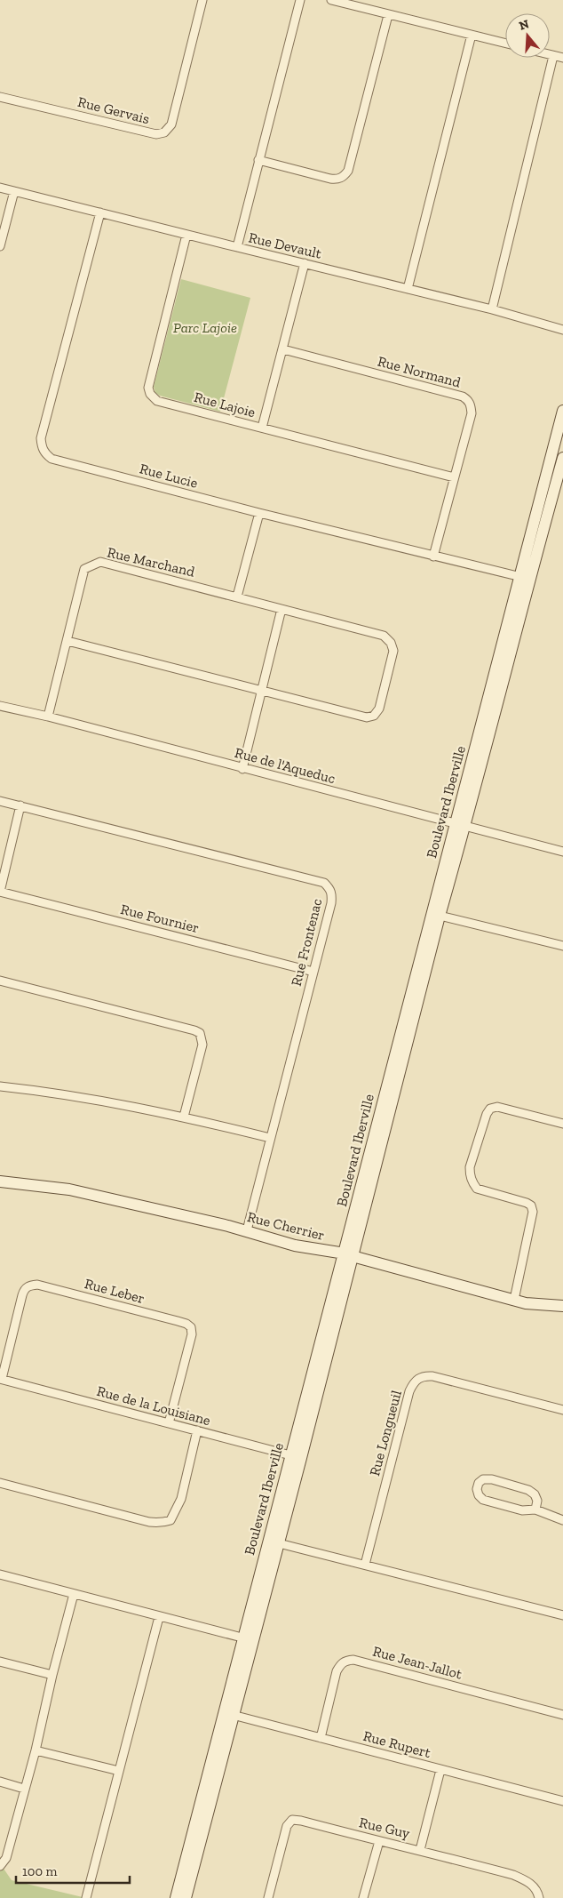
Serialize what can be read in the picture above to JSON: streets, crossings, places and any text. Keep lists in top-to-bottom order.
{
  "streets": {
    "street": [
      "Rue Gervais",
      "Rue Devault",
      "Rue Normand",
      "Rue Lajoie",
      "Rue Lucie",
      "Rue Marchand",
      "Rue de l'Aqueduc",
      "Boulevard Iberville",
      "Rue Fournier",
      "Rue Frontenac",
      "Rue Cherrier",
      "Rue Leber",
      "Rue de la Louisiane",
      "Rue Longueuil",
      "Rue Jean-Jallot",
      "Rue Rupert",
      "Rue Guy"
    ]
  },
  "crossings": [
    ["Rue Devault", "Rue Lajoie"],
    ["Rue Devault", "Rue Lucie"],
    ["Rue Normand", "Rue Lajoie"],
    ["Rue Normand", "Rue Lucie"],
    ["Rue Lucie", "Boulevard Iberville"],
    ["Rue Marchand", "Rue de l'Aqueduc"],
    ["Rue de l'Aqueduc", "Boulevard Iberville"],
    ["Boulevard Iberville", "Rue Cherrier"],
    ["Boulevard Iberville", "Rue de la Louisiane"],
    ["Boulevard Iberville", "Rue Rupert"],
    ["Rue Fournier", "Rue Frontenac"],
    ["Rue Frontenac", "Rue Cherrier"],
    ["Rue Leber", "Rue de la Louisiane"],
    ["Rue Jean-Jallot", "Rue Rupert"]
  ],
  "parks": ["Parc Lajoie"],
  "scale_bar": "100 m",
  "north": "top"
}
